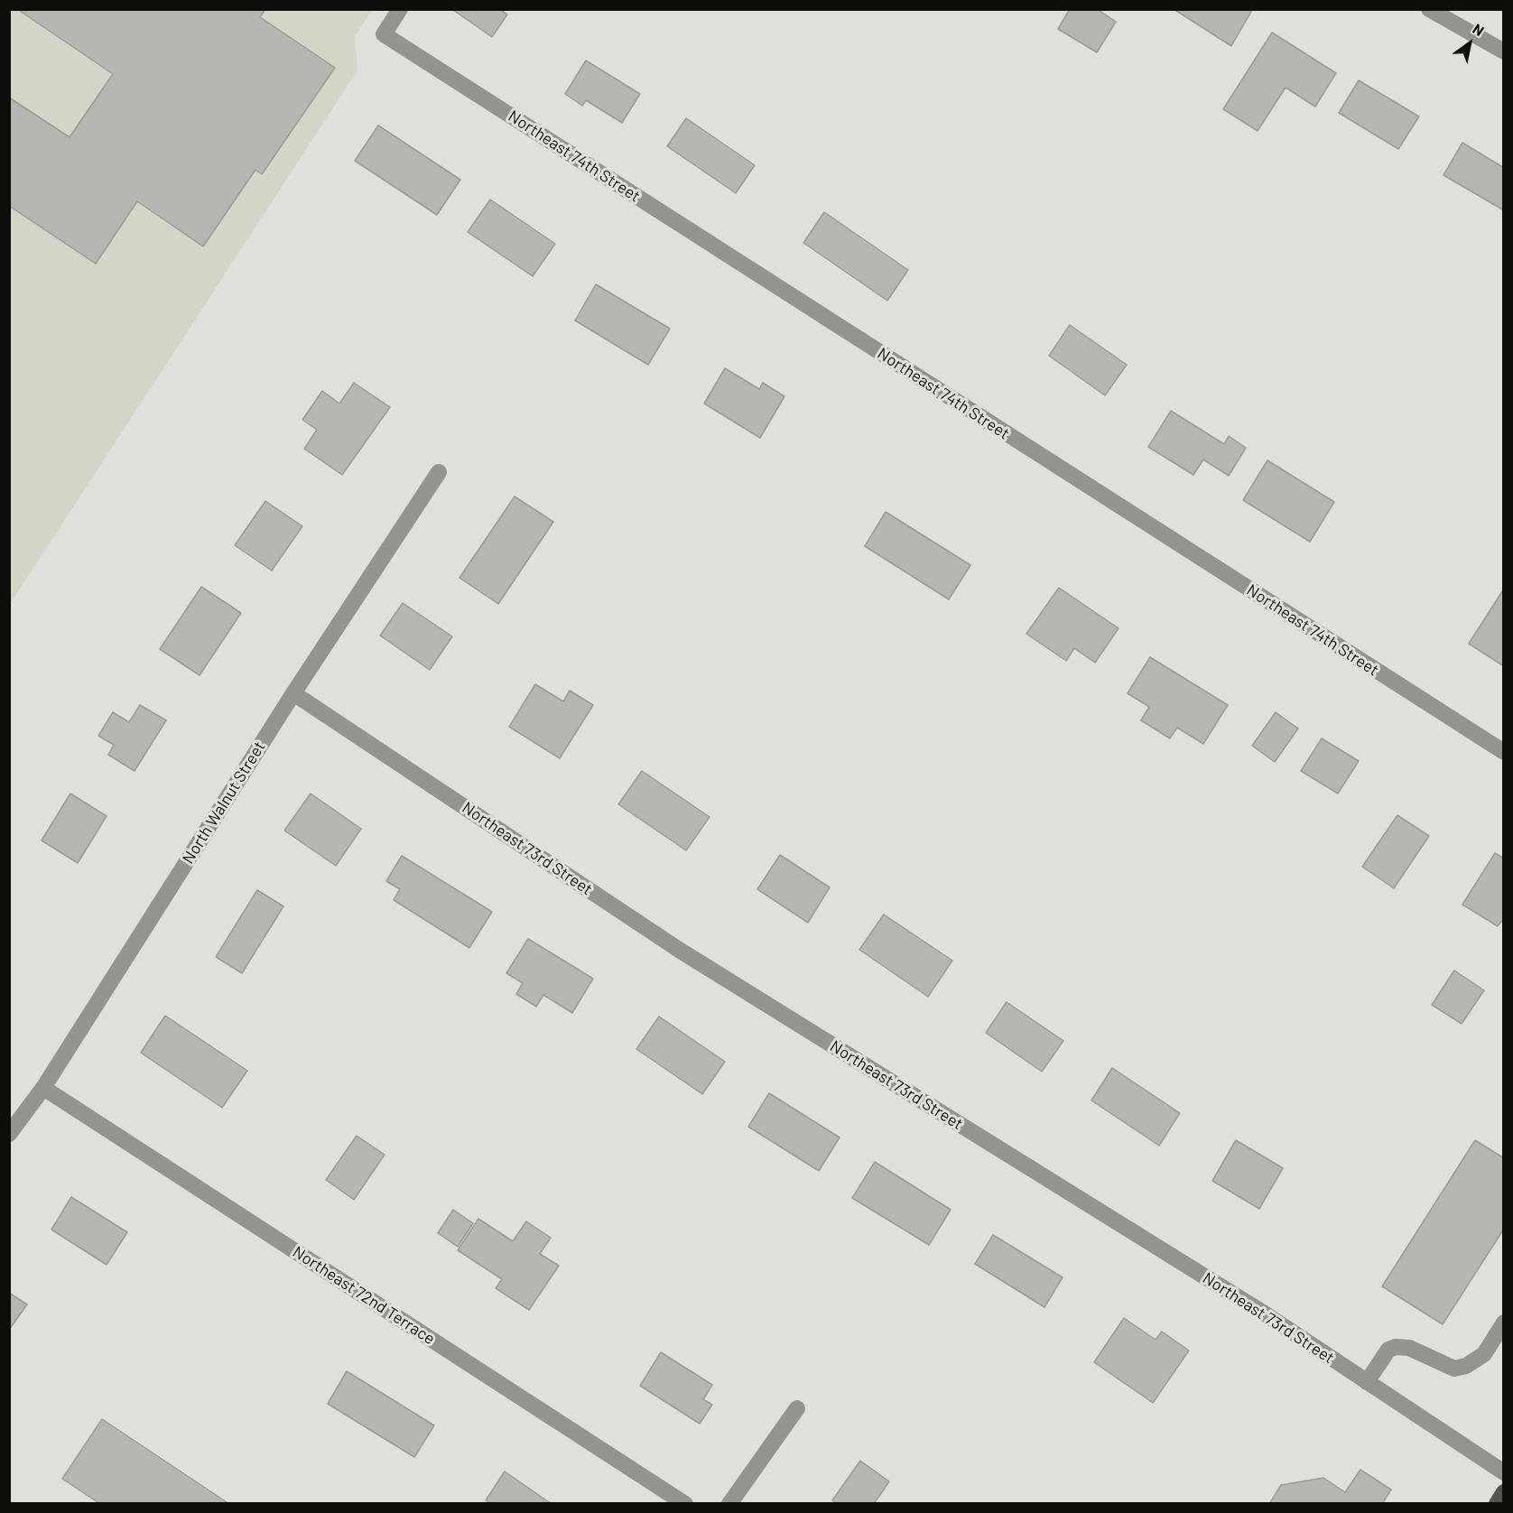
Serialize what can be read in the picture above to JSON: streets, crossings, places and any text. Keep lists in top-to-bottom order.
{
  "streets": {
    "street": [
      "Northeast 74th Street",
      "North Walnut Street",
      "Northeast 73rd Street",
      "Northeast 72nd Terrace"
    ]
  },
  "crossings": [
    ["North Walnut Street", "Northeast 73rd Street"],
    ["North Walnut Street", "Northeast 72nd Terrace"]
  ],
  "north": "top right"
}
